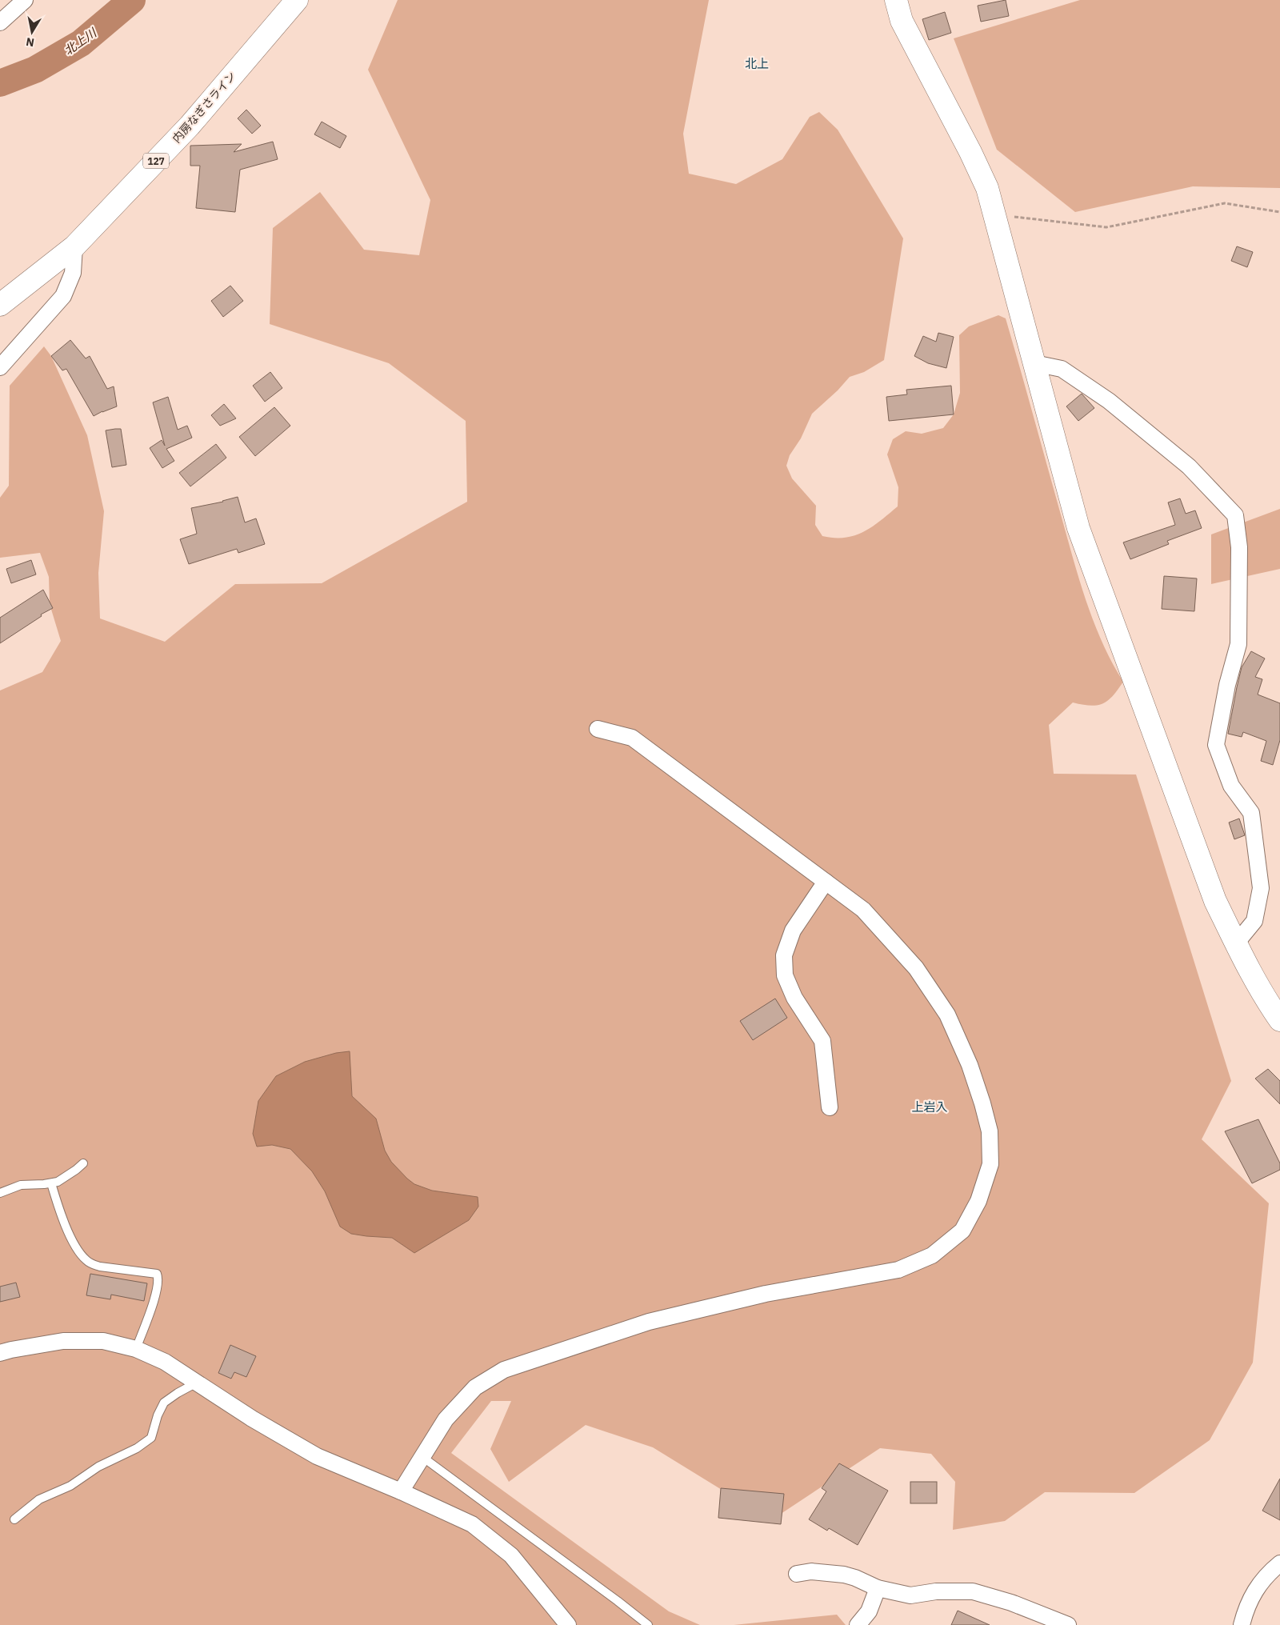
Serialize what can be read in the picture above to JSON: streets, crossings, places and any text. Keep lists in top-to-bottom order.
{
  "streets": {
    "main road": ["内房なぎさライン", "127"]
  },
  "districts": ["北上", "上岩入"],
  "water": ["北上川"],
  "north": "bottom"
}
